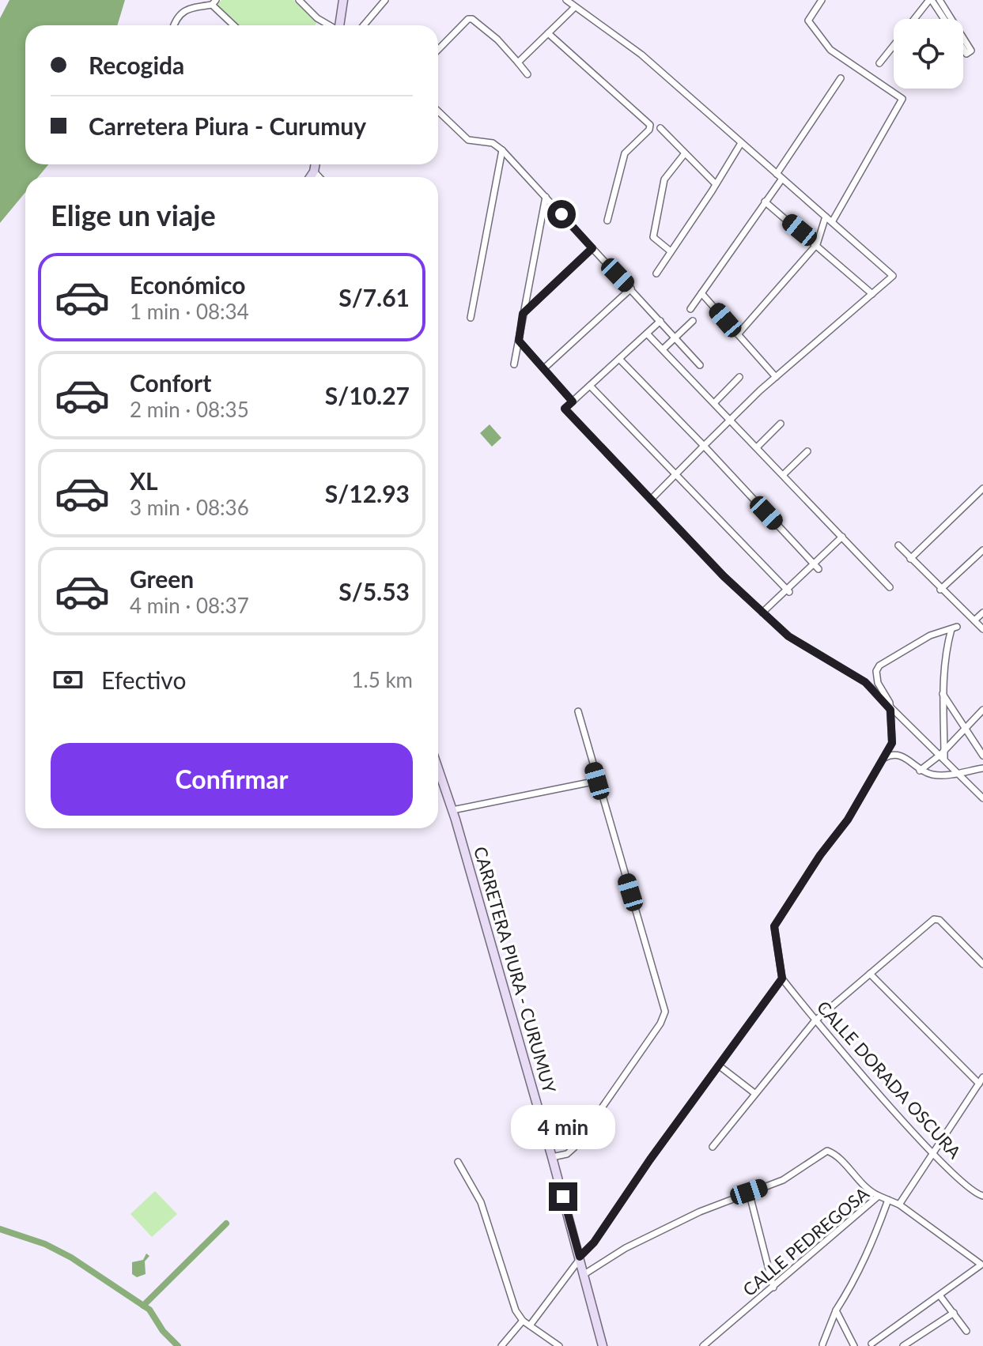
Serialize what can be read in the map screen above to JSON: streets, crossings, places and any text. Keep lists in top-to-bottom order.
{
  "streets": {
    "main road": ["CARRETERA PIURA - CURUMUY"],
    "street": ["CALLE DORADA OSCURA", "CALLE PEDREGOSA"]
  },
  "page": {
    "banner": ["Recogida", "Carretera Piura - Curumuy"],
    "heading": "Elige un viaje",
    "list": [
      {
        "name": "Económico",
        "note": "1 min · 08:34",
        "value": "S/7.61"
      },
      {
        "name": "Confort",
        "note": "2 min · 08:35",
        "value": "S/10.27"
      },
      {
        "name": "XL",
        "note": "3 min · 08:36",
        "value": "S/12.93"
      },
      {
        "name": "Green",
        "note": "4 min · 08:37",
        "value": "S/5.53"
      }
    ],
    "pay": ["Efectivo", "1.5 km"],
    "buttons": "Confirmar",
    "bubble": "4 min"
  }
}
